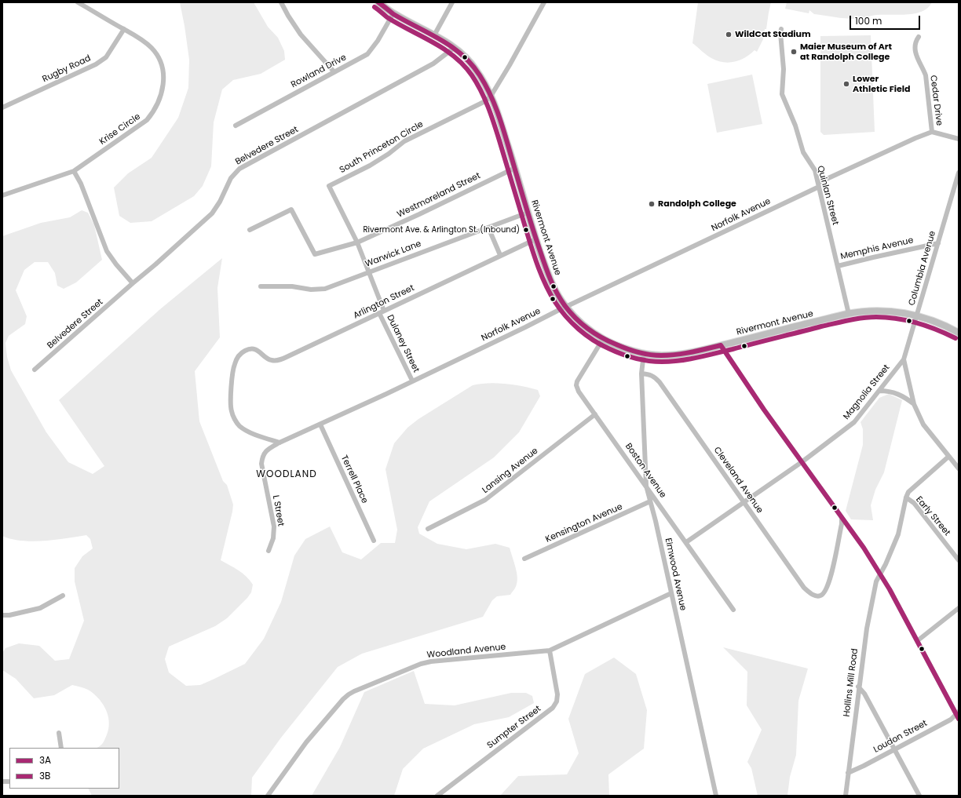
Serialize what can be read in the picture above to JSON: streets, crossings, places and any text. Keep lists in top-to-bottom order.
{
  "streets": {
    "main road": ["Rivermont Avenue"],
    "street": [
      "Rugby Road",
      "Rowland Drive",
      "Cedar Drive",
      "Krise Circle",
      "Belvedere Street",
      "South Princeton Circle",
      "Westmoreland Street",
      "Quinlan Street",
      "Norfolk Avenue",
      "Memphis Avenue",
      "Warwick Lane",
      "Columbia Avenue",
      "Arlington Street",
      "Dulaney Street",
      "Magnolia Street",
      "Lansing Avenue",
      "Boston Avenue",
      "Terrell Place",
      "Cleveland Avenue",
      "L Street",
      "Early Street",
      "Kensington Avenue",
      "Elmwood Avenue",
      "Woodland Avenue",
      "Hollins Mill Road",
      "Sumpter Street",
      "Loudon Street"
    ]
  },
  "crossings": [
    ["Rugby Road", "Krise Circle"],
    ["Rowland Drive", "Rivermont Avenue"],
    ["Cedar Drive", "Norfolk Avenue"],
    ["Belvedere Street", "Rivermont Avenue"],
    ["South Princeton Circle", "Rivermont Avenue"],
    ["South Princeton Circle", "Dulaney Street"],
    ["Westmoreland Street", "Rivermont Avenue"],
    ["Westmoreland Street", "Dulaney Street"],
    ["Quinlan Street", "Norfolk Avenue"],
    ["Quinlan Street", "Rivermont Avenue"],
    ["Quinlan Street", "Memphis Avenue"],
    ["Norfolk Avenue", "Rivermont Avenue"],
    ["Norfolk Avenue", "Arlington Street"],
    ["Norfolk Avenue", "Dulaney Street"],
    ["Norfolk Avenue", "Terrell Place"],
    ["Norfolk Avenue", "L Street"],
    ["Rivermont Avenue", "Warwick Lane"],
    ["Rivermont Avenue", "Columbia Avenue"],
    ["Rivermont Avenue", "Arlington Street"],
    ["Rivermont Avenue", "Boston Avenue"],
    ["Rivermont Avenue", "Elmwood Avenue"],
    ["Memphis Avenue", "Columbia Avenue"],
    ["Warwick Lane", "Dulaney Street"],
    ["Columbia Avenue", "Magnolia Street"],
    ["Arlington Street", "Dulaney Street"],
    ["Magnolia Street", "Boston Avenue"],
    ["Magnolia Street", "Cleveland Avenue"],
    ["Lansing Avenue", "Boston Avenue"],
    ["Boston Avenue", "Elmwood Avenue"],
    ["Cleveland Avenue", "Elmwood Avenue"],
    ["Early Street", "Hollins Mill Road"],
    ["Kensington Avenue", "Elmwood Avenue"],
    ["Elmwood Avenue", "Woodland Avenue"],
    ["Woodland Avenue", "Sumpter Street"],
    ["Hollins Mill Road", "Loudon Street"]
  ],
  "districts": ["WOODLAND"],
  "places": [
    "WildCat Stadium",
    "Maier Museum of Art at Randolph College",
    "Lower Athletic Field",
    "Randolph College",
    "Rivermont Ave. & Arlington St. (Inbound)"
  ],
  "lines": ["transit line 3A", "transit line 3B"],
  "legend": ["3A", "3B"],
  "scale_bar": "100 m"
}
